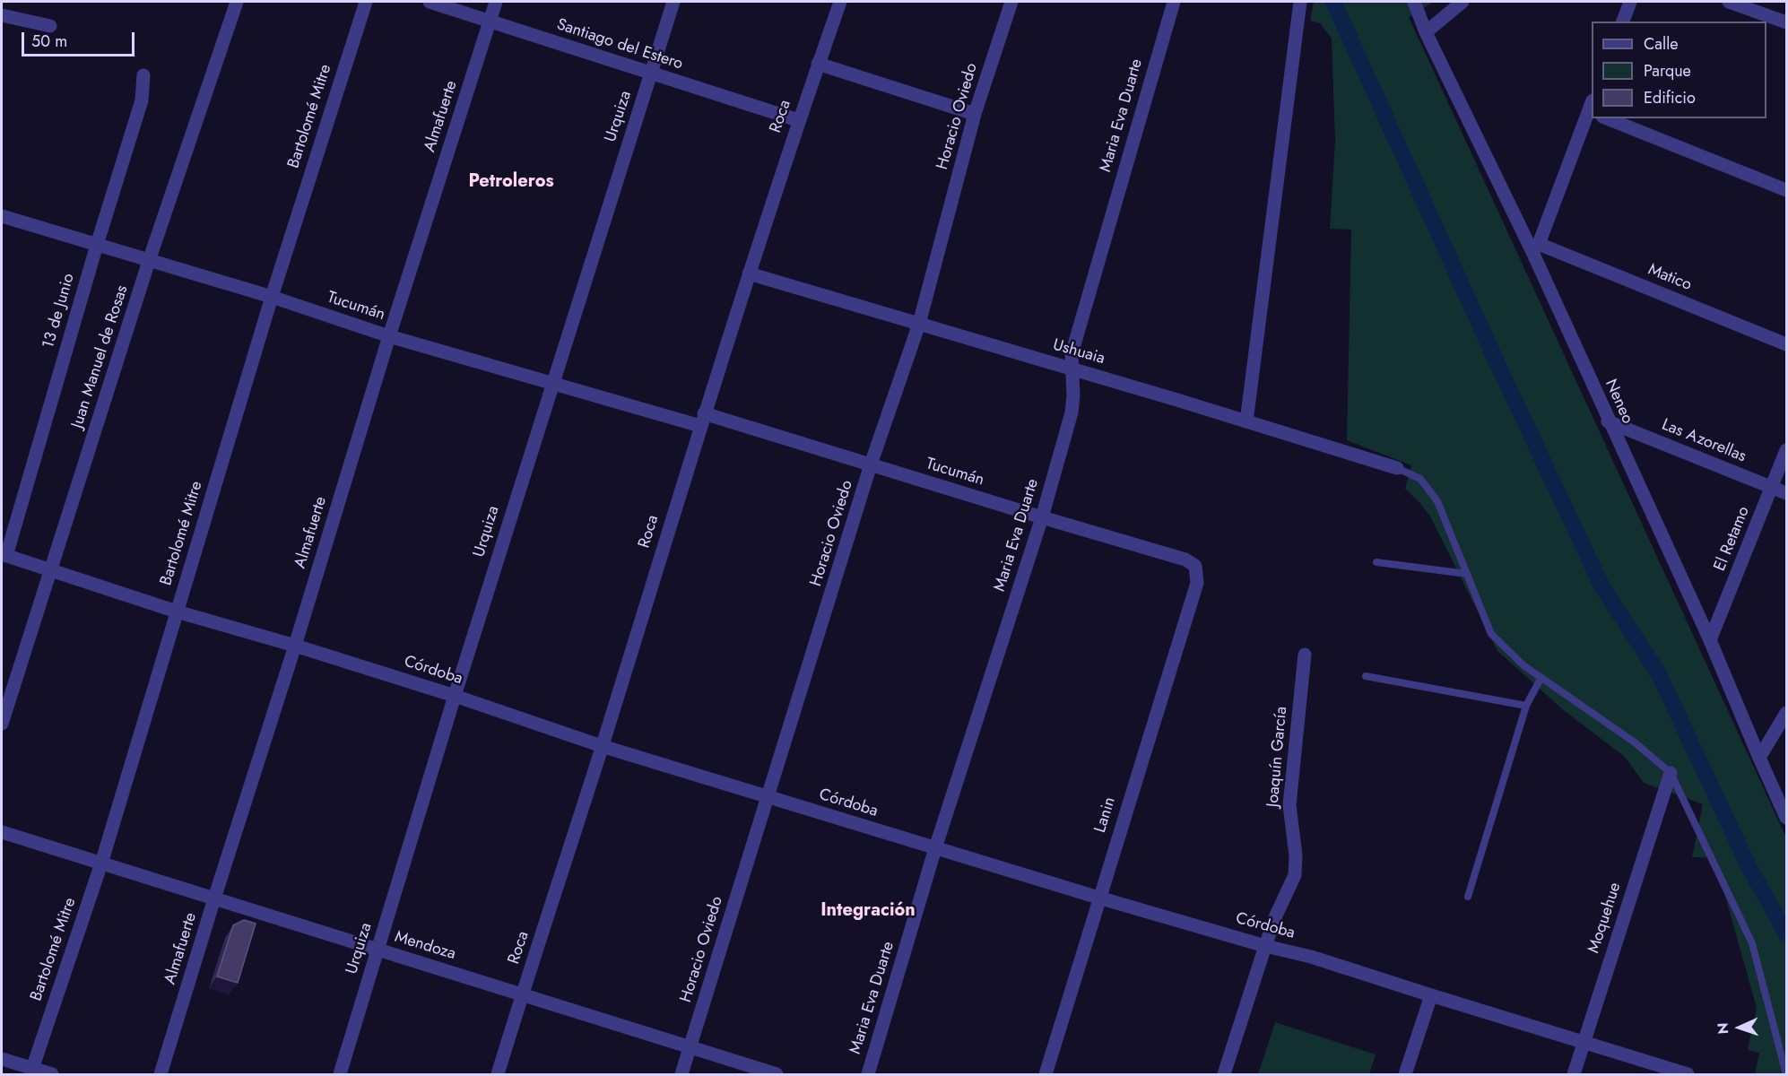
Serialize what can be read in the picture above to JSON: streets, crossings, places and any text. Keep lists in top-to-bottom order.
{
  "streets": {
    "street": [
      "Santiago del Estero",
      "Maria Eva Duarte",
      "Bartolomé Mitre",
      "Almafuerte",
      "Urquiza",
      "Roca",
      "Horacio Oviedo",
      "Matico",
      "Tucumán",
      "13 de Junio",
      "Ushuaia",
      "Juan Manuel de Rosas",
      "Neneo",
      "Las Azorellas",
      "El Retamo",
      "Córdoba",
      "Joaquín García",
      "Lanin",
      "Moquehue",
      "Mendoza"
    ]
  },
  "crossings": [
    ["Santiago del Estero", "Almafuerte"],
    ["Santiago del Estero", "Urquiza"],
    ["Santiago del Estero", "Roca"],
    ["Maria Eva Duarte", "Tucumán"],
    ["Maria Eva Duarte", "Ushuaia"],
    ["Maria Eva Duarte", "Córdoba"],
    ["Bartolomé Mitre", "Tucumán"],
    ["Bartolomé Mitre", "Córdoba"],
    ["Bartolomé Mitre", "Mendoza"],
    ["Almafuerte", "Tucumán"],
    ["Almafuerte", "Córdoba"],
    ["Almafuerte", "Mendoza"],
    ["Urquiza", "Tucumán"],
    ["Urquiza", "Córdoba"],
    ["Urquiza", "Mendoza"],
    ["Roca", "Tucumán"],
    ["Roca", "Ushuaia"],
    ["Roca", "Córdoba"],
    ["Roca", "Mendoza"],
    ["Horacio Oviedo", "Tucumán"],
    ["Horacio Oviedo", "Ushuaia"],
    ["Horacio Oviedo", "Córdoba"],
    ["Horacio Oviedo", "Mendoza"],
    ["Matico", "Neneo"],
    ["Tucumán", "13 de Junio"],
    ["Tucumán", "Juan Manuel de Rosas"],
    ["Tucumán", "Lanin"],
    ["13 de Junio", "Córdoba"],
    ["Juan Manuel de Rosas", "Córdoba"],
    ["Neneo", "Las Azorellas"],
    ["Neneo", "El Retamo"],
    ["Las Azorellas", "El Retamo"],
    ["Córdoba", "Joaquín García"],
    ["Córdoba", "Lanin"],
    ["Córdoba", "Moquehue"]
  ],
  "districts": ["Petroleros", "Integración"],
  "legend": ["Calle", "Parque", "Edificio"],
  "scale_bar": "50 m",
  "north": "left"
}
